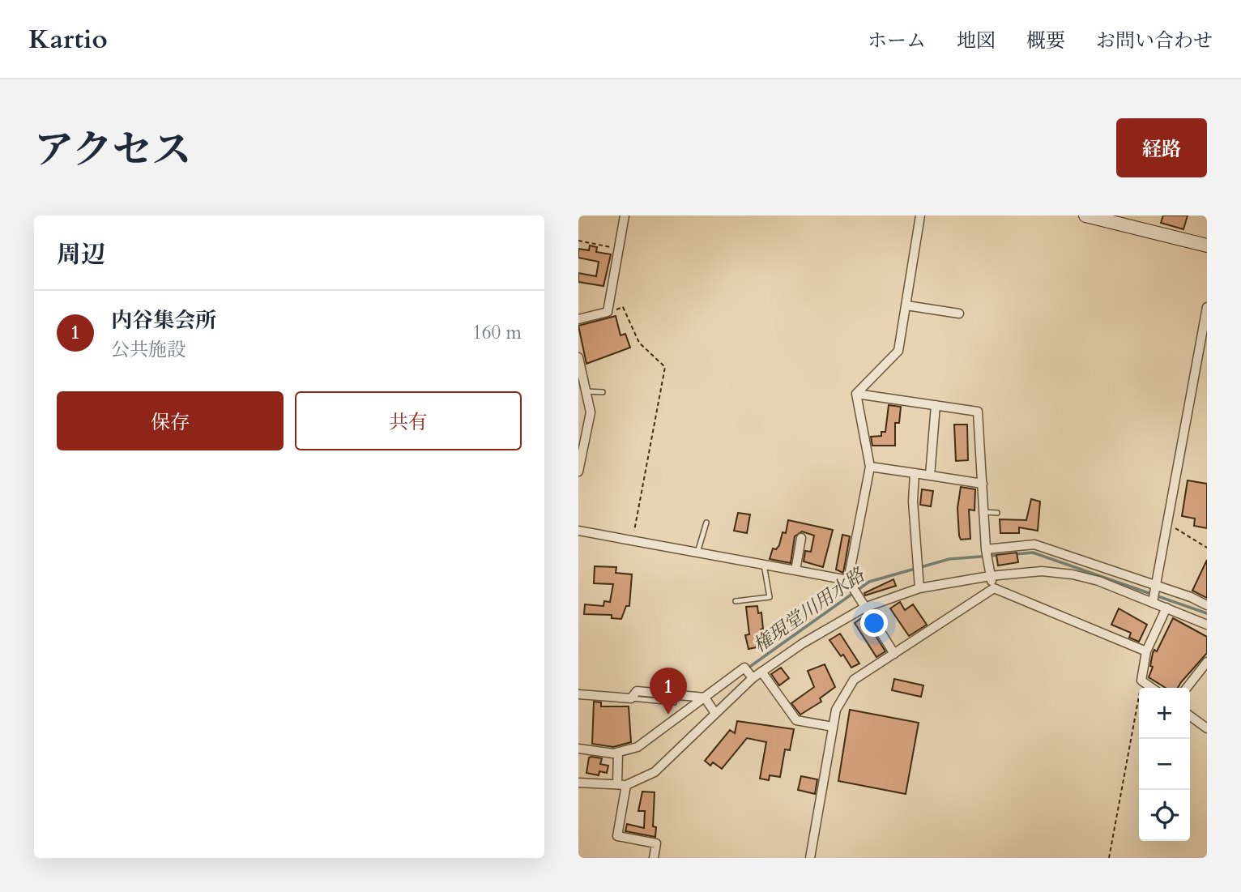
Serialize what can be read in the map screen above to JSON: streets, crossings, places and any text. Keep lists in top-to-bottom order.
{
  "water": ["権現堂川用水路"],
  "page": {
    "header": "Kartio",
    "nav": [
      "ホーム",
      "地図",
      "概要",
      "お問い合わせ"
    ],
    "title": "アクセス",
    "buttons": [
      "経路",
      ["保存", "共有"]
    ],
    "heading": "周辺",
    "list": [
      {
        "mark": "1",
        "name": "内谷集会所",
        "note": "公共施設",
        "value": "160 m"
      }
    ],
    "pins": "1",
    "map_buttons": ["+", "−"]
  }
}
